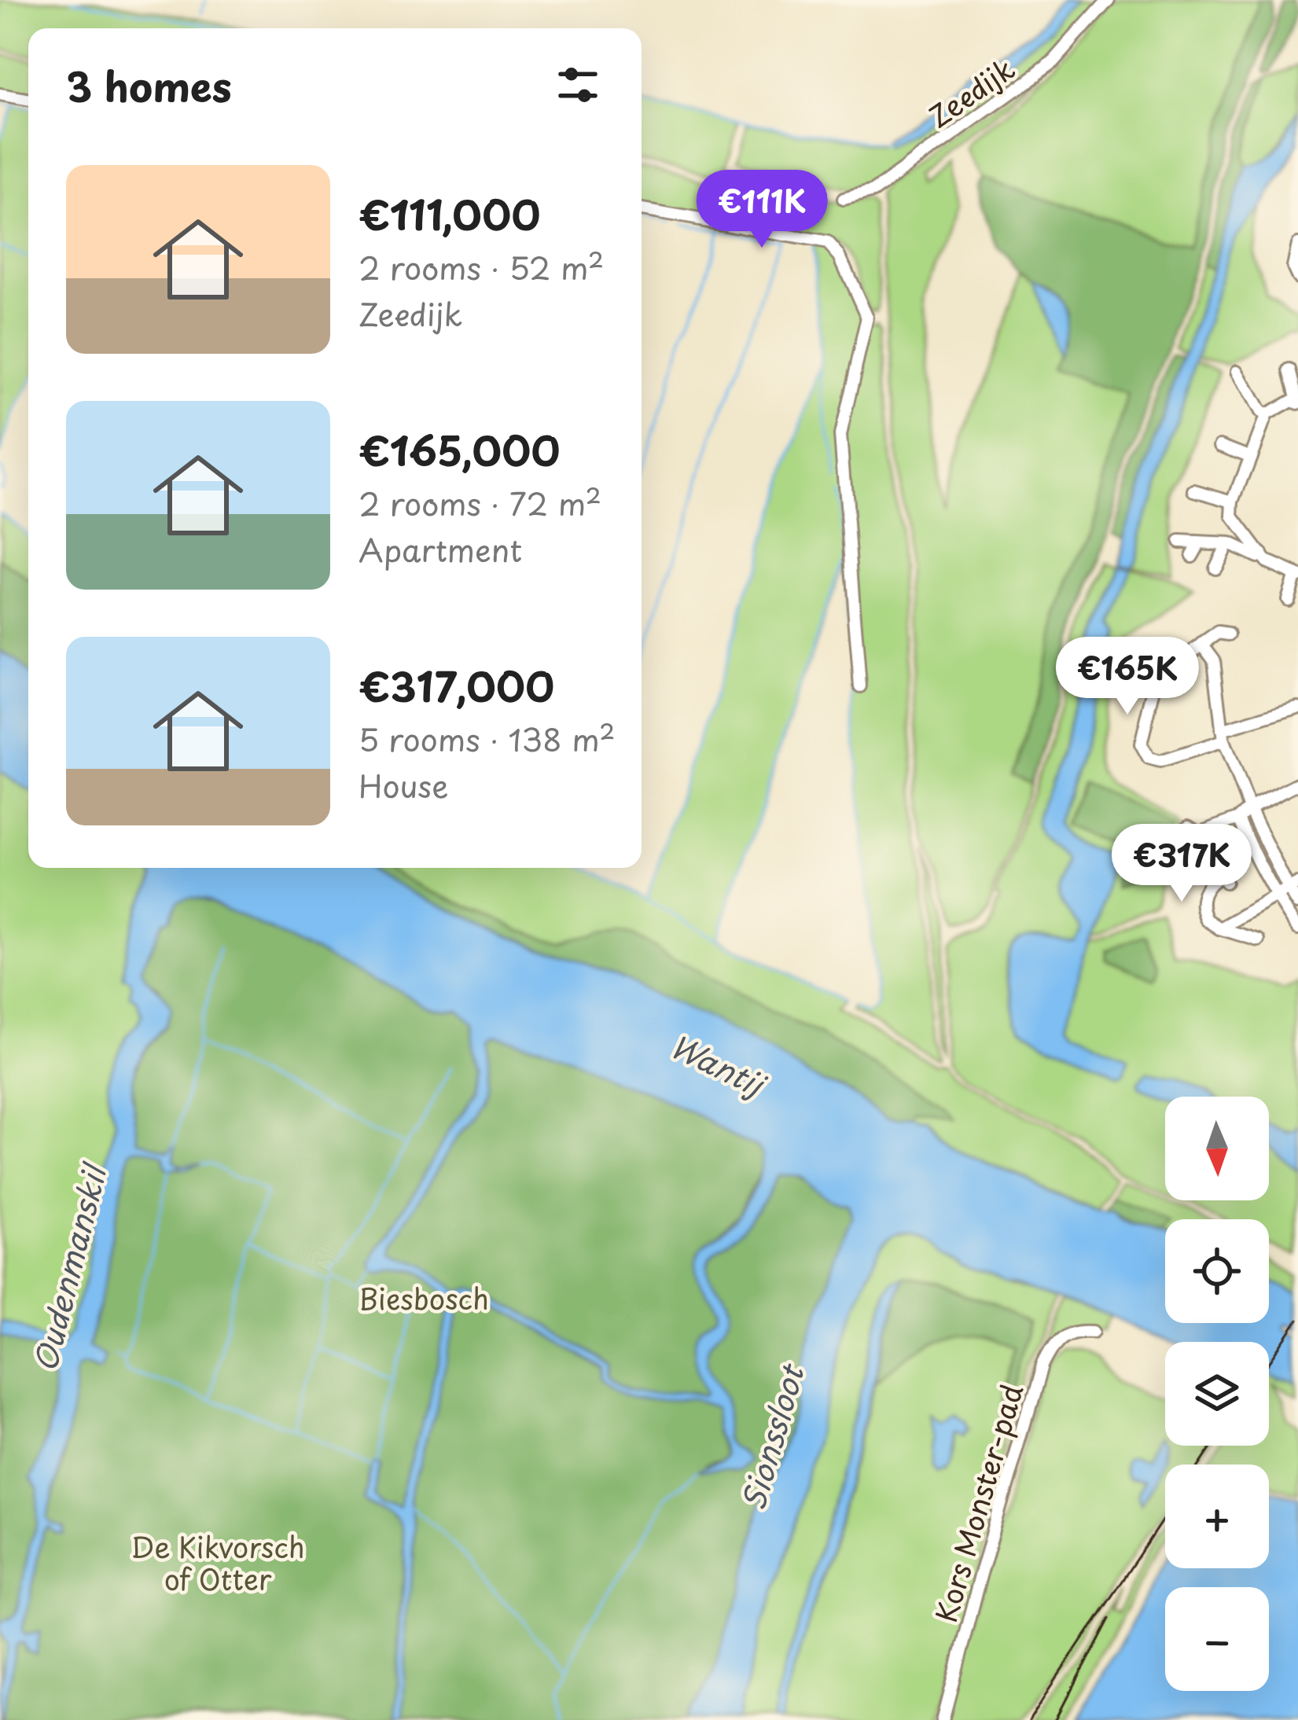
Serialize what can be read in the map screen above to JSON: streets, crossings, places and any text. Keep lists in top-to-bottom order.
{
  "streets": {
    "street": ["Zeedijk", "Kors Monster-pad"]
  },
  "water": ["Wantij", "Oudenmanskil", "Sionssloot"],
  "parks": ["Biesbosch", "De Kikvorsch of Otter"],
  "north": "bottom",
  "page": {
    "heading": "3 homes",
    "list": [
      {
        "name": "€111,000",
        "note": "2 rooms · 52 m² · Zeedijk"
      },
      {
        "name": "€165,000",
        "note": "2 rooms · 72 m² · Apartment"
      },
      {
        "name": "€317,000",
        "note": "5 rooms · 138 m² · House"
      }
    ],
    "price": ["€111K", "€165K", "€317K"],
    "map_buttons": ["+", "−"]
  }
}
